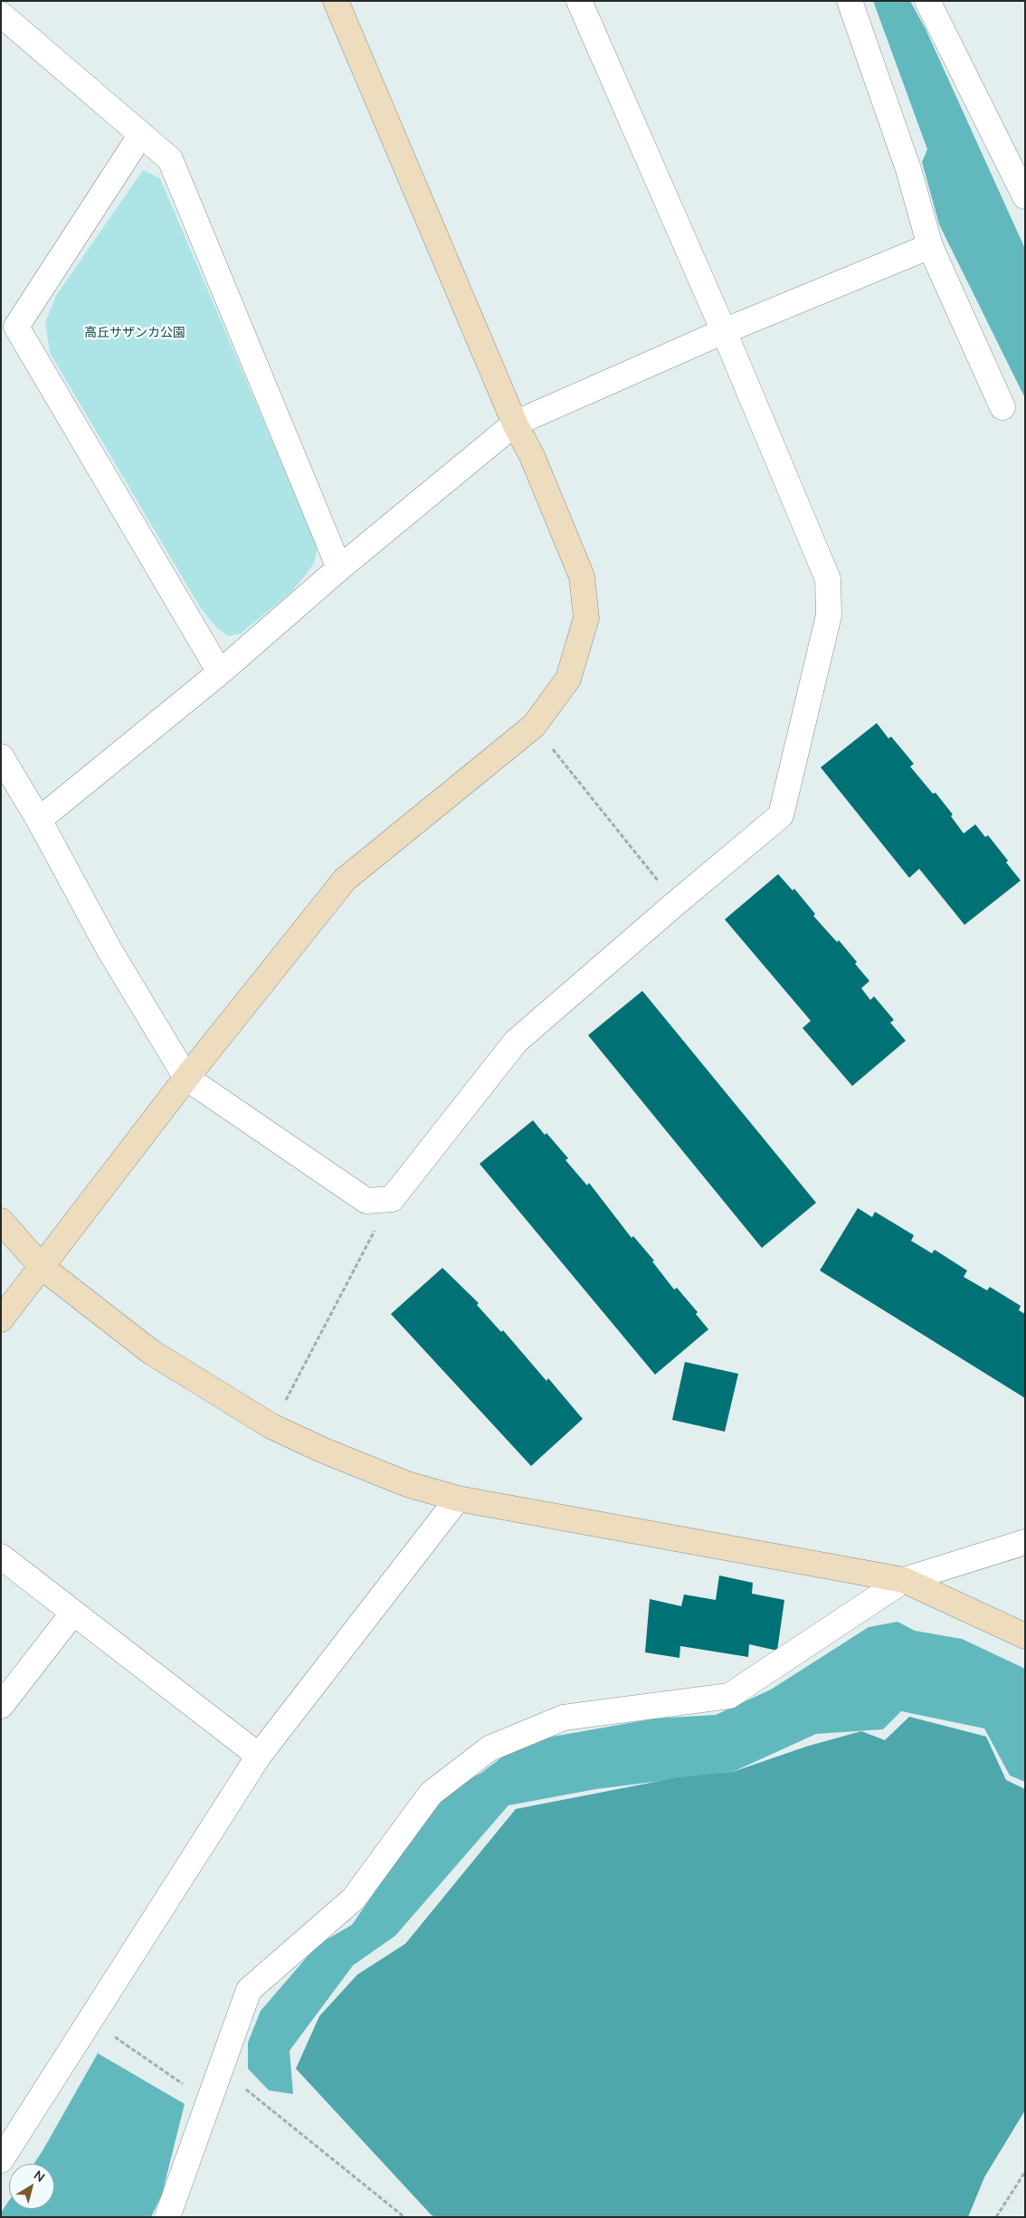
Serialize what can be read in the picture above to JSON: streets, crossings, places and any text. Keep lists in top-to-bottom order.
{
  "parks": ["高丘サザンカ公園"],
  "north": "top right"
}
